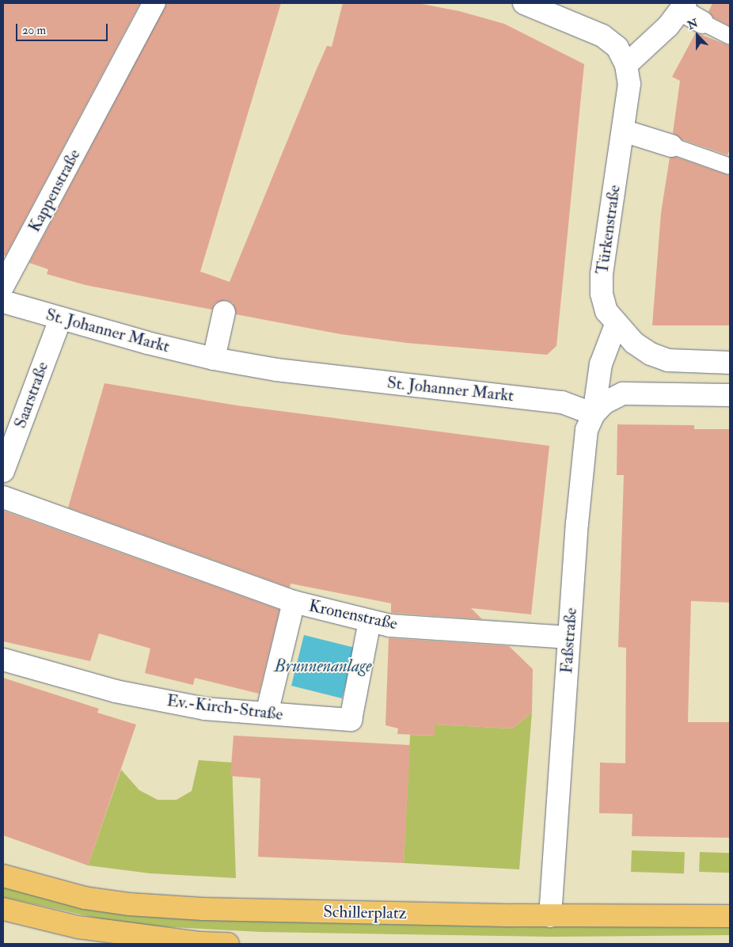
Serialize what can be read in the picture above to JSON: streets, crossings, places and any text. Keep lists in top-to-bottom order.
{
  "streets": {
    "main road": ["Schillerplatz"],
    "street": [
      "Kappenstraße",
      "Türkenstraße",
      "St. Johanner Markt",
      "Saarstraße",
      "Kronenstraße",
      "Faßstraße",
      "Ev.-Kirch-Straße"
    ]
  },
  "crossings": [
    ["St. Johanner Markt", "Saarstraße"],
    ["St. Johanner Markt", "Faßstraße"],
    ["Kronenstraße", "Faßstraße"],
    ["Kronenstraße", "Ev.-Kirch-Straße"],
    ["Faßstraße", "Schillerplatz"]
  ],
  "water": ["Brunnenanlage"],
  "scale_bar": "20 m",
  "north": "top"
}
